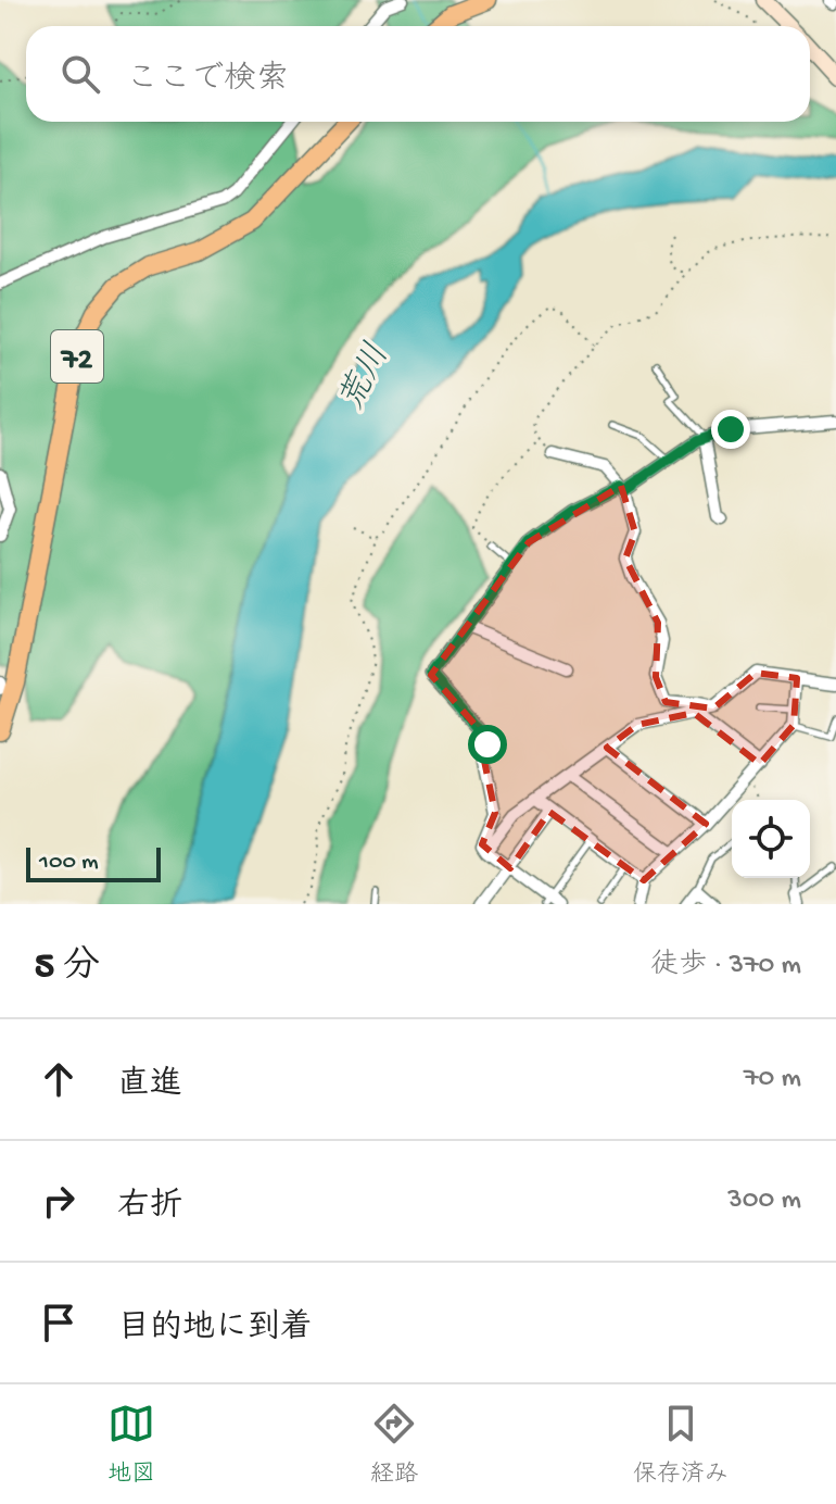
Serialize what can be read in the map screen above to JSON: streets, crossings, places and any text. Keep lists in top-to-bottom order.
{
  "streets": {
    "main road": ["72"]
  },
  "water": ["荒川"],
  "scale_bar": "100 m",
  "page": {
    "search": "ここで検索",
    "scale": "100 m",
    "heading": ["5 分", "徒歩 · 370 m"],
    "list": [
      ["直進", "70 m"],
      ["右折", "300 m"],
      "目的地に到着"
    ],
    "nav": ["地図", "経路", "保存済み"]
  }
}
